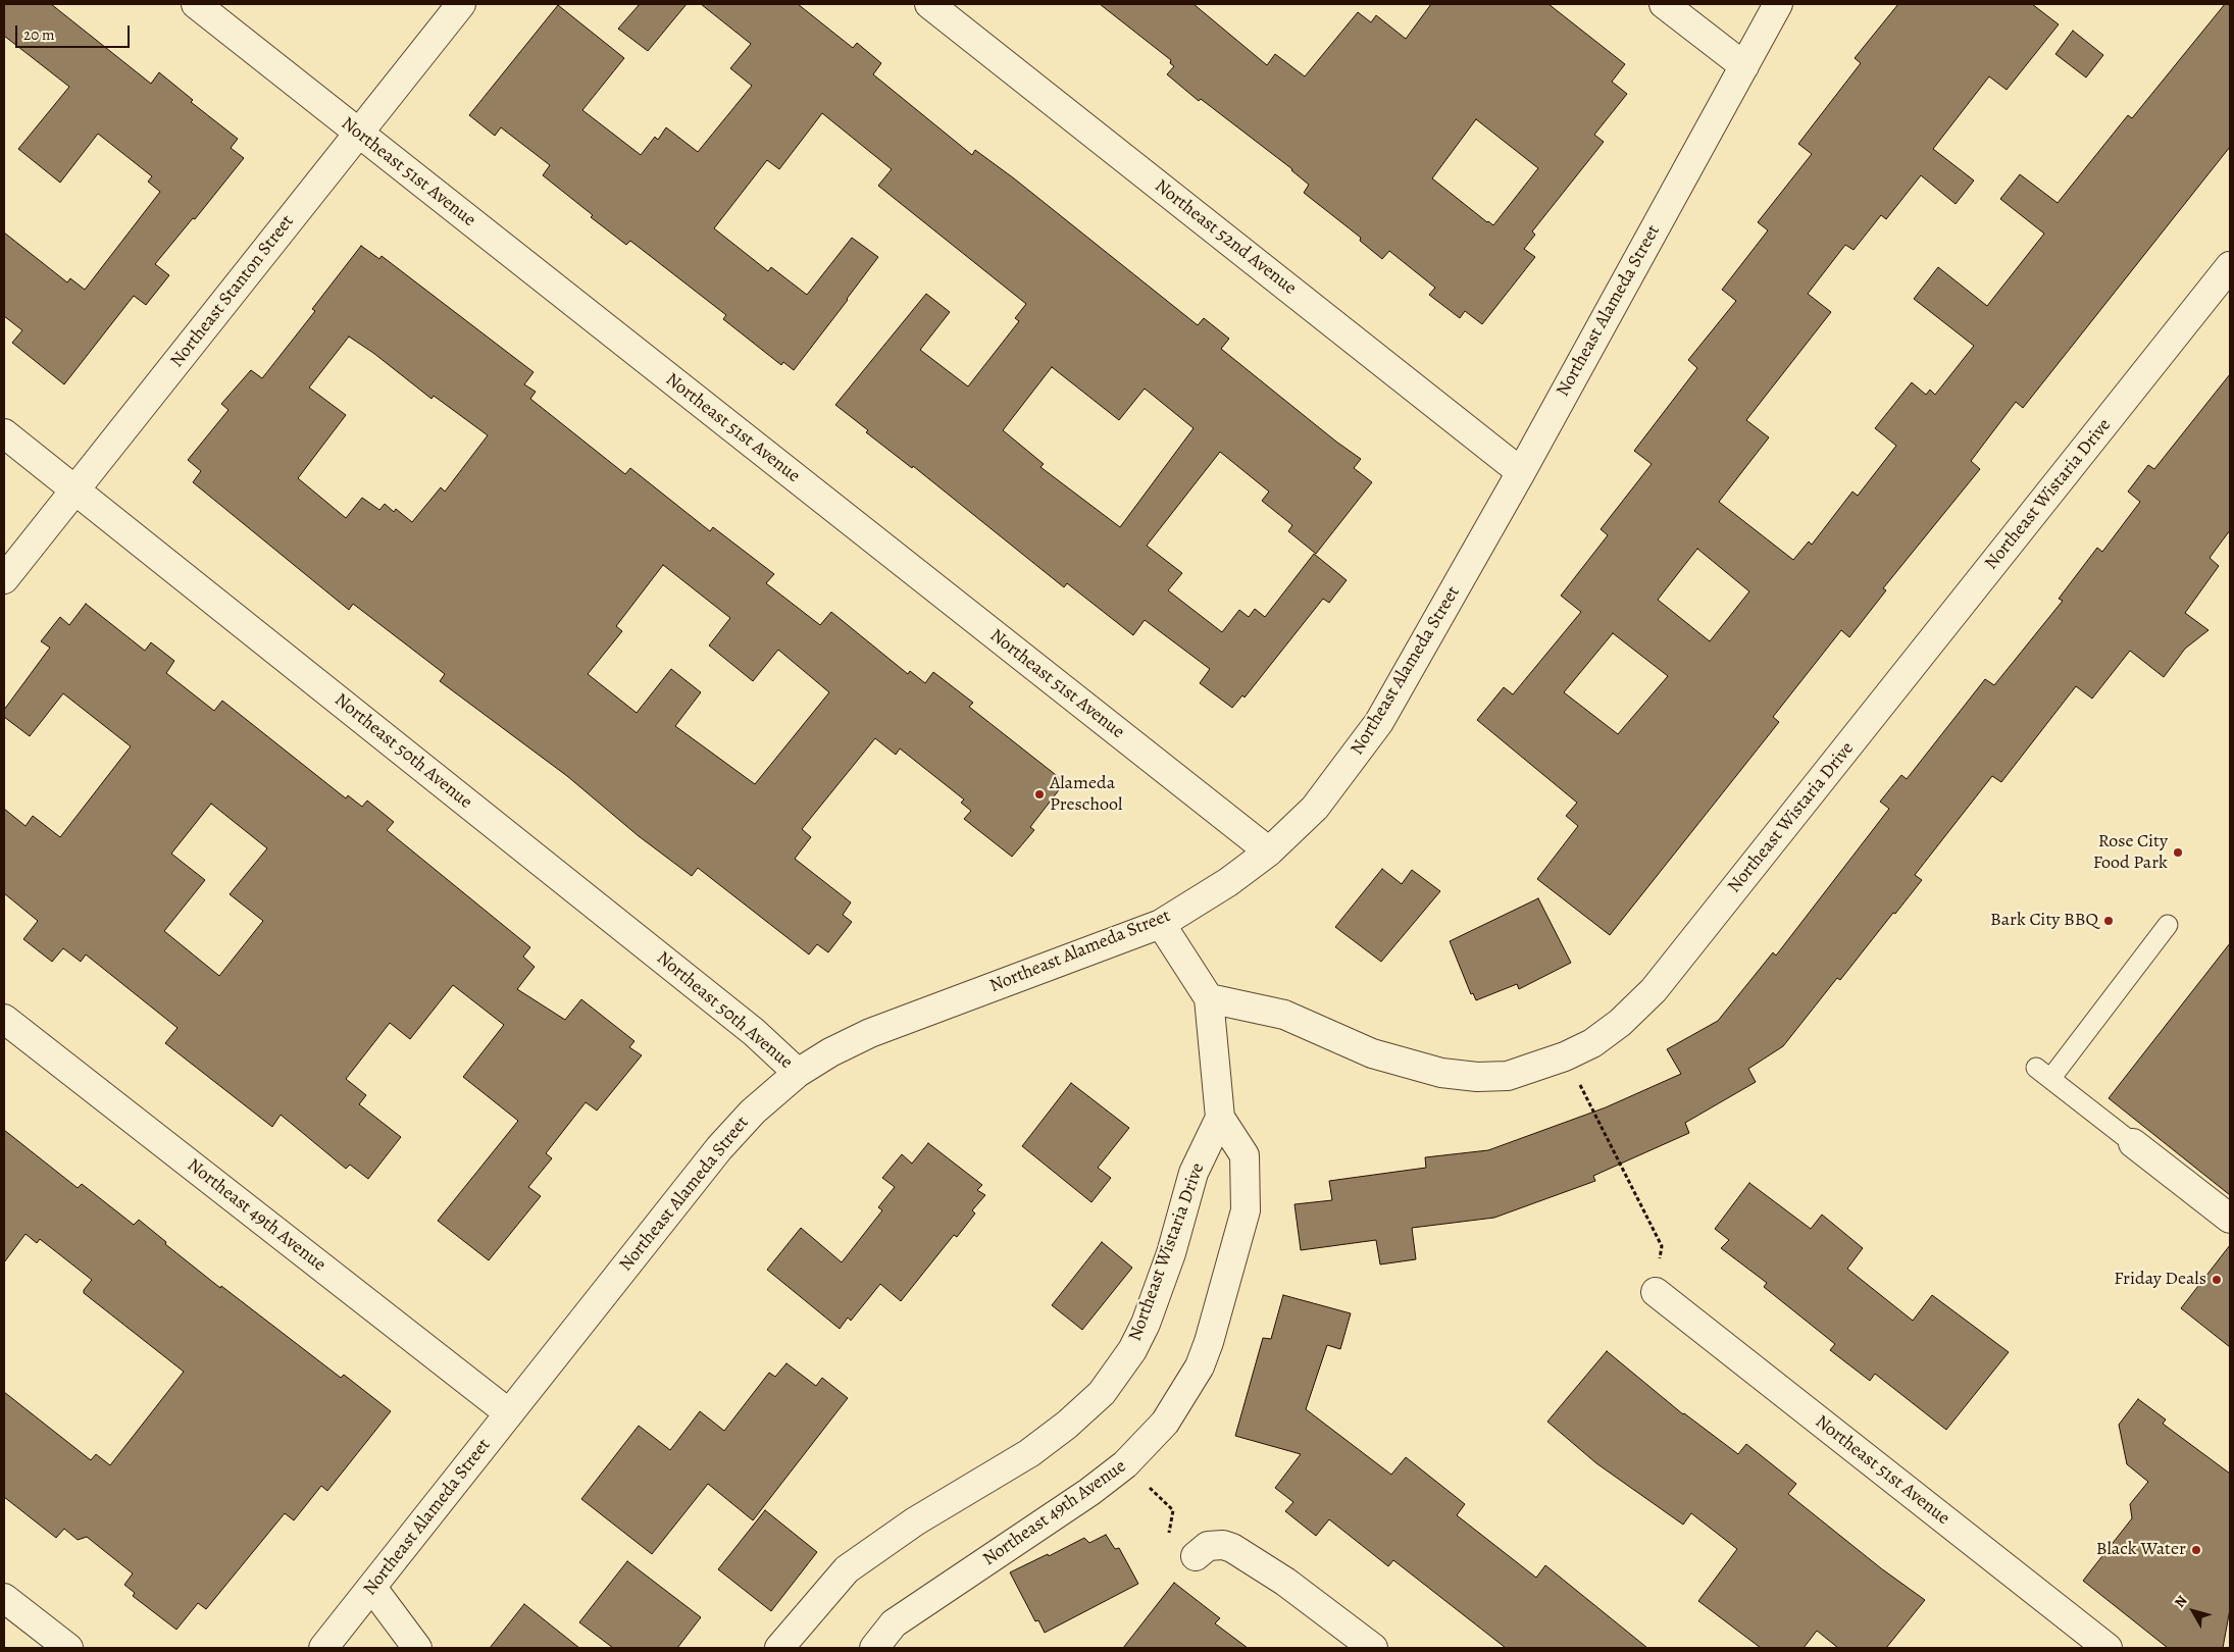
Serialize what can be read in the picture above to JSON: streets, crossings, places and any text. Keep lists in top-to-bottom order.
{
  "streets": {
    "street": [
      "Northeast 51st Avenue",
      "Northeast 52nd Avenue",
      "Northeast Stanton Street",
      "Northeast Alameda Street",
      "Northeast Wistaria Drive",
      "Northeast 50th Avenue",
      "Northeast 49th Avenue"
    ]
  },
  "crossings": [
    ["Northeast 51st Avenue", "Northeast Stanton Street"],
    ["Northeast 51st Avenue", "Northeast Alameda Street"],
    ["Northeast 52nd Avenue", "Northeast Alameda Street"],
    ["Northeast Stanton Street", "Northeast 50th Avenue"],
    ["Northeast Alameda Street", "Northeast 50th Avenue"],
    ["Northeast Alameda Street", "Northeast 49th Avenue"],
    ["Northeast Wistaria Drive", "Northeast 49th Avenue"]
  ],
  "places": [
    "Alameda Preschool",
    "Rose City Food Park",
    "Bark City BBQ",
    "Friday Deals",
    "Black Water"
  ],
  "scale_bar": "20 m",
  "north": "top left"
}
